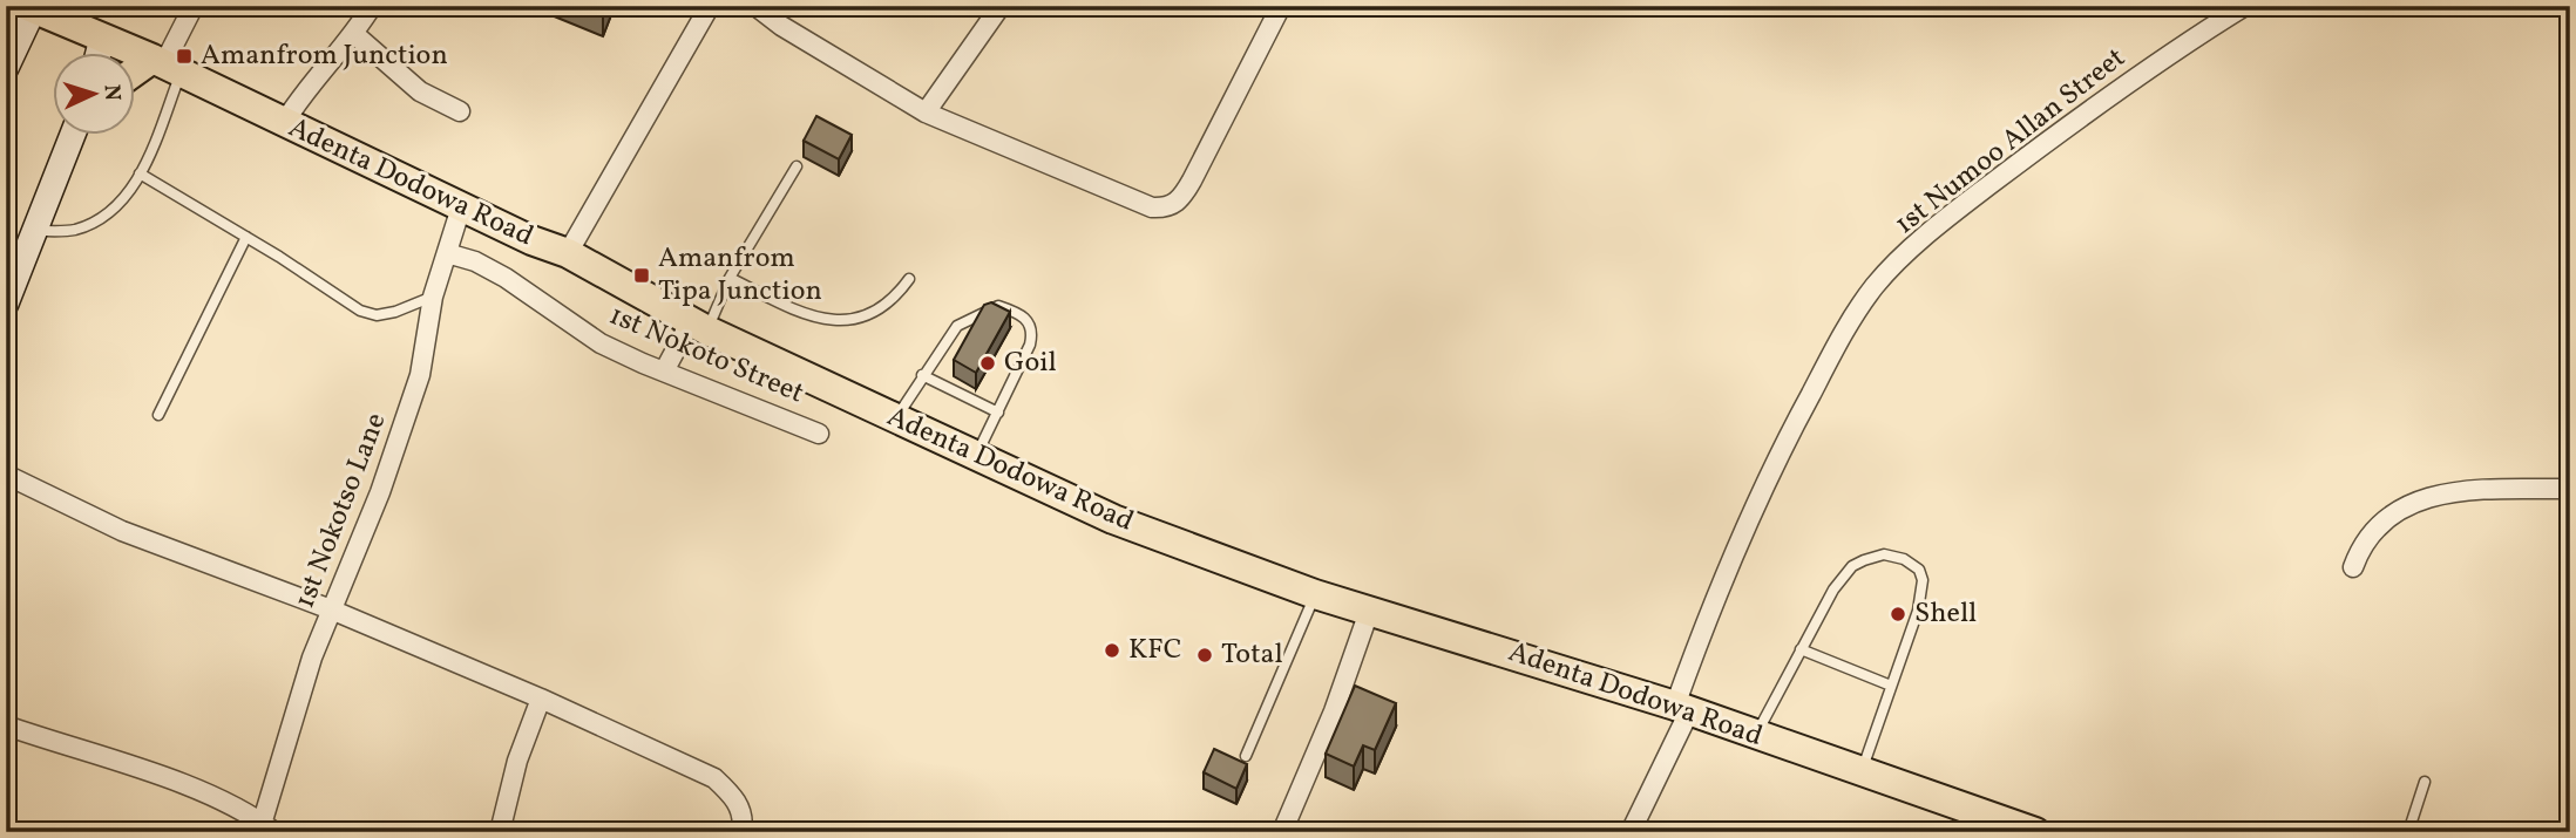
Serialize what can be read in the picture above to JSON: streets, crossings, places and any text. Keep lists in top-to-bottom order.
{
  "streets": {
    "main road": ["Adenta Dodowa Road"],
    "street": ["1st Numoo Allan Street", "1st Nokoto Street", "1st Nokotso Lane"]
  },
  "crossings": [
    ["1st Numoo Allan Street", "Adenta Dodowa Road"],
    ["Adenta Dodowa Road", "1st Nokotso Lane"],
    ["1st Nokoto Street", "1st Nokotso Lane"]
  ],
  "places": {
    "transit": ["Amanfrom Junction", "Amanfrom Tipa Junction"],
    "other": [
      "Goil",
      "Shell",
      "KFC",
      "Total"
    ]
  },
  "north": "right"
}
